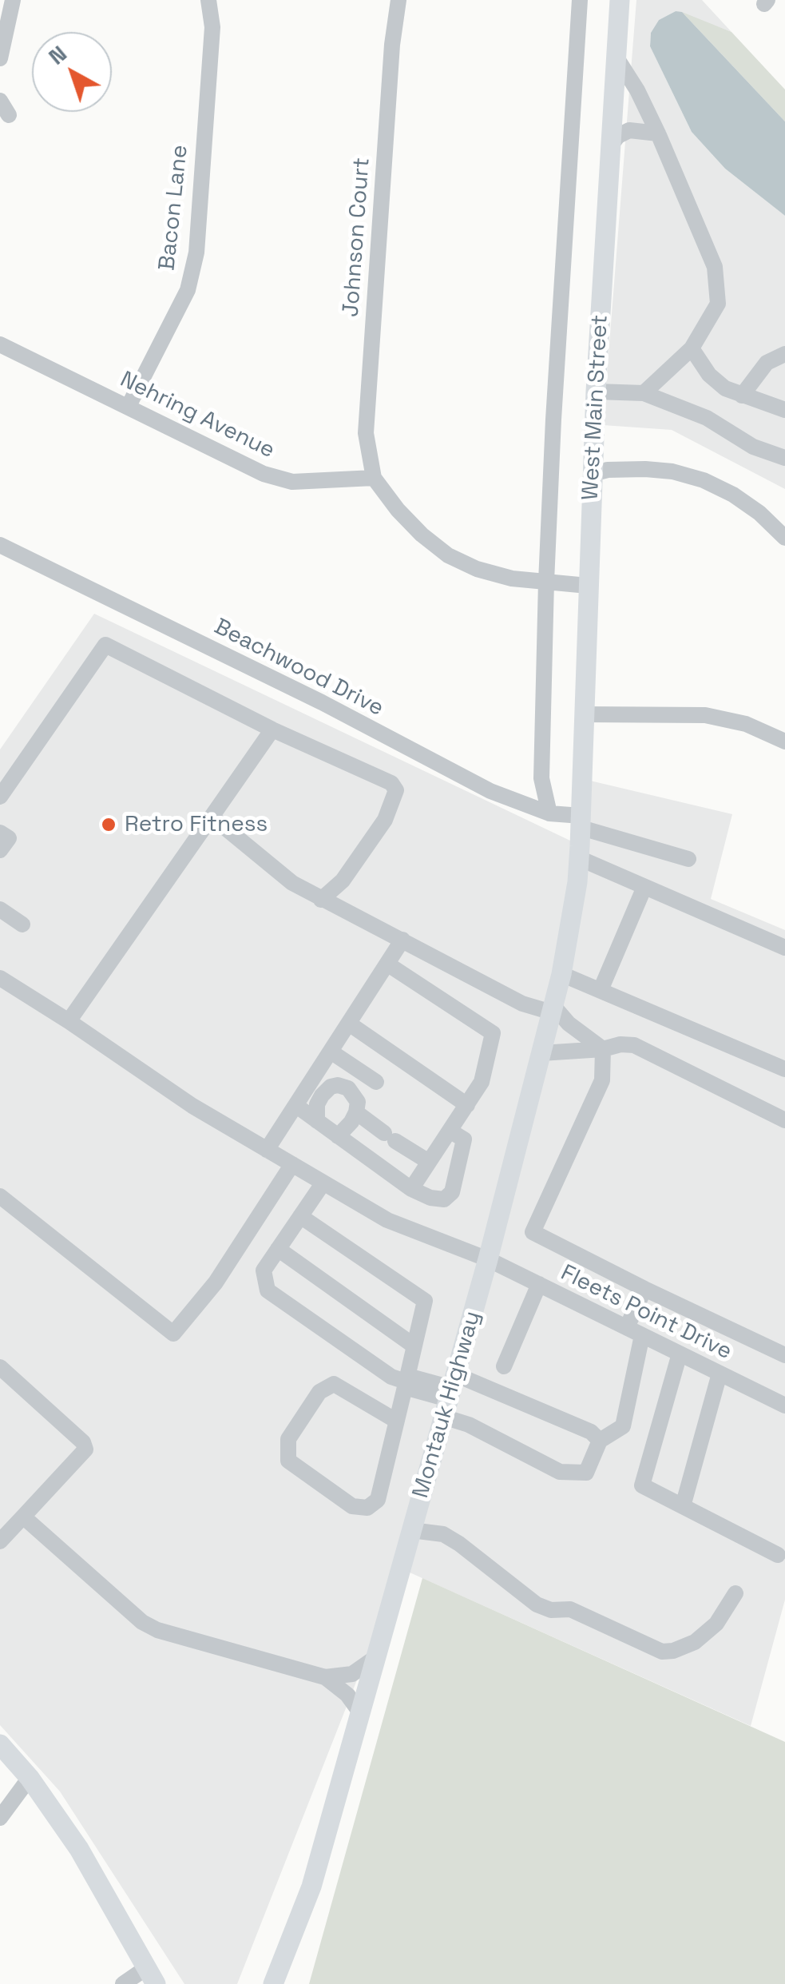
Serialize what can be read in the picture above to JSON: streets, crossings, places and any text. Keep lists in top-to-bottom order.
{
  "streets": {
    "main road": ["West Main Street", "Montauk Highway"],
    "street": [
      "Bacon Lane",
      "Johnson Court",
      "Nehring Avenue",
      "Beachwood Drive",
      "Fleets Point Drive"
    ]
  },
  "crossings": [
    ["Bacon Lane", "Nehring Avenue"],
    ["Johnson Court", "Nehring Avenue"],
    ["West Main Street", "Beachwood Drive"],
    ["West Main Street", "Montauk Highway"],
    ["Beachwood Drive", "Montauk Highway"],
    ["Fleets Point Drive", "Montauk Highway"]
  ],
  "places": ["Retro Fitness"],
  "north": "top left"
}
